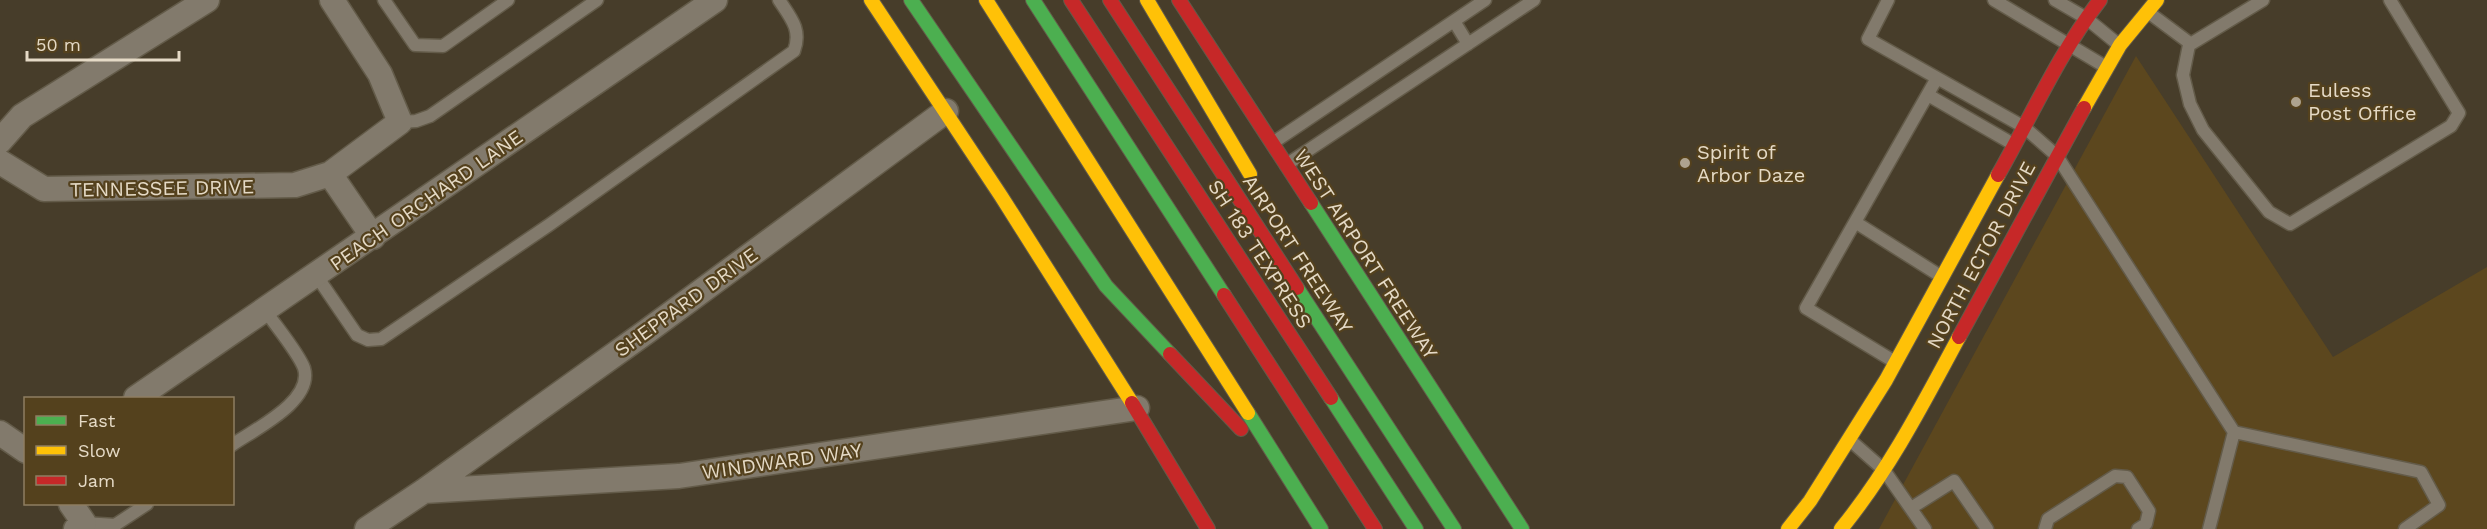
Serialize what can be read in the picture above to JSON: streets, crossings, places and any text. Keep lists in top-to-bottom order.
{
  "streets": {
    "main road": [
      "SH 183 TEXPRESS",
      "AIRPORT FREEWAY",
      "WEST AIRPORT FREEWAY",
      "NORTH ECTOR DRIVE"
    ],
    "street": [
      "TENNESSEE DRIVE",
      "PEACH ORCHARD LANE",
      "SHEPPARD DRIVE",
      "WINDWARD WAY"
    ]
  },
  "crossings": [
    ["SHEPPARD DRIVE", "WINDWARD WAY"]
  ],
  "places": ["Euless Post Office", "Spirit of Arbor Daze"],
  "legend": ["Fast", "Slow", "Jam"],
  "scale_bar": "50 m"
}
